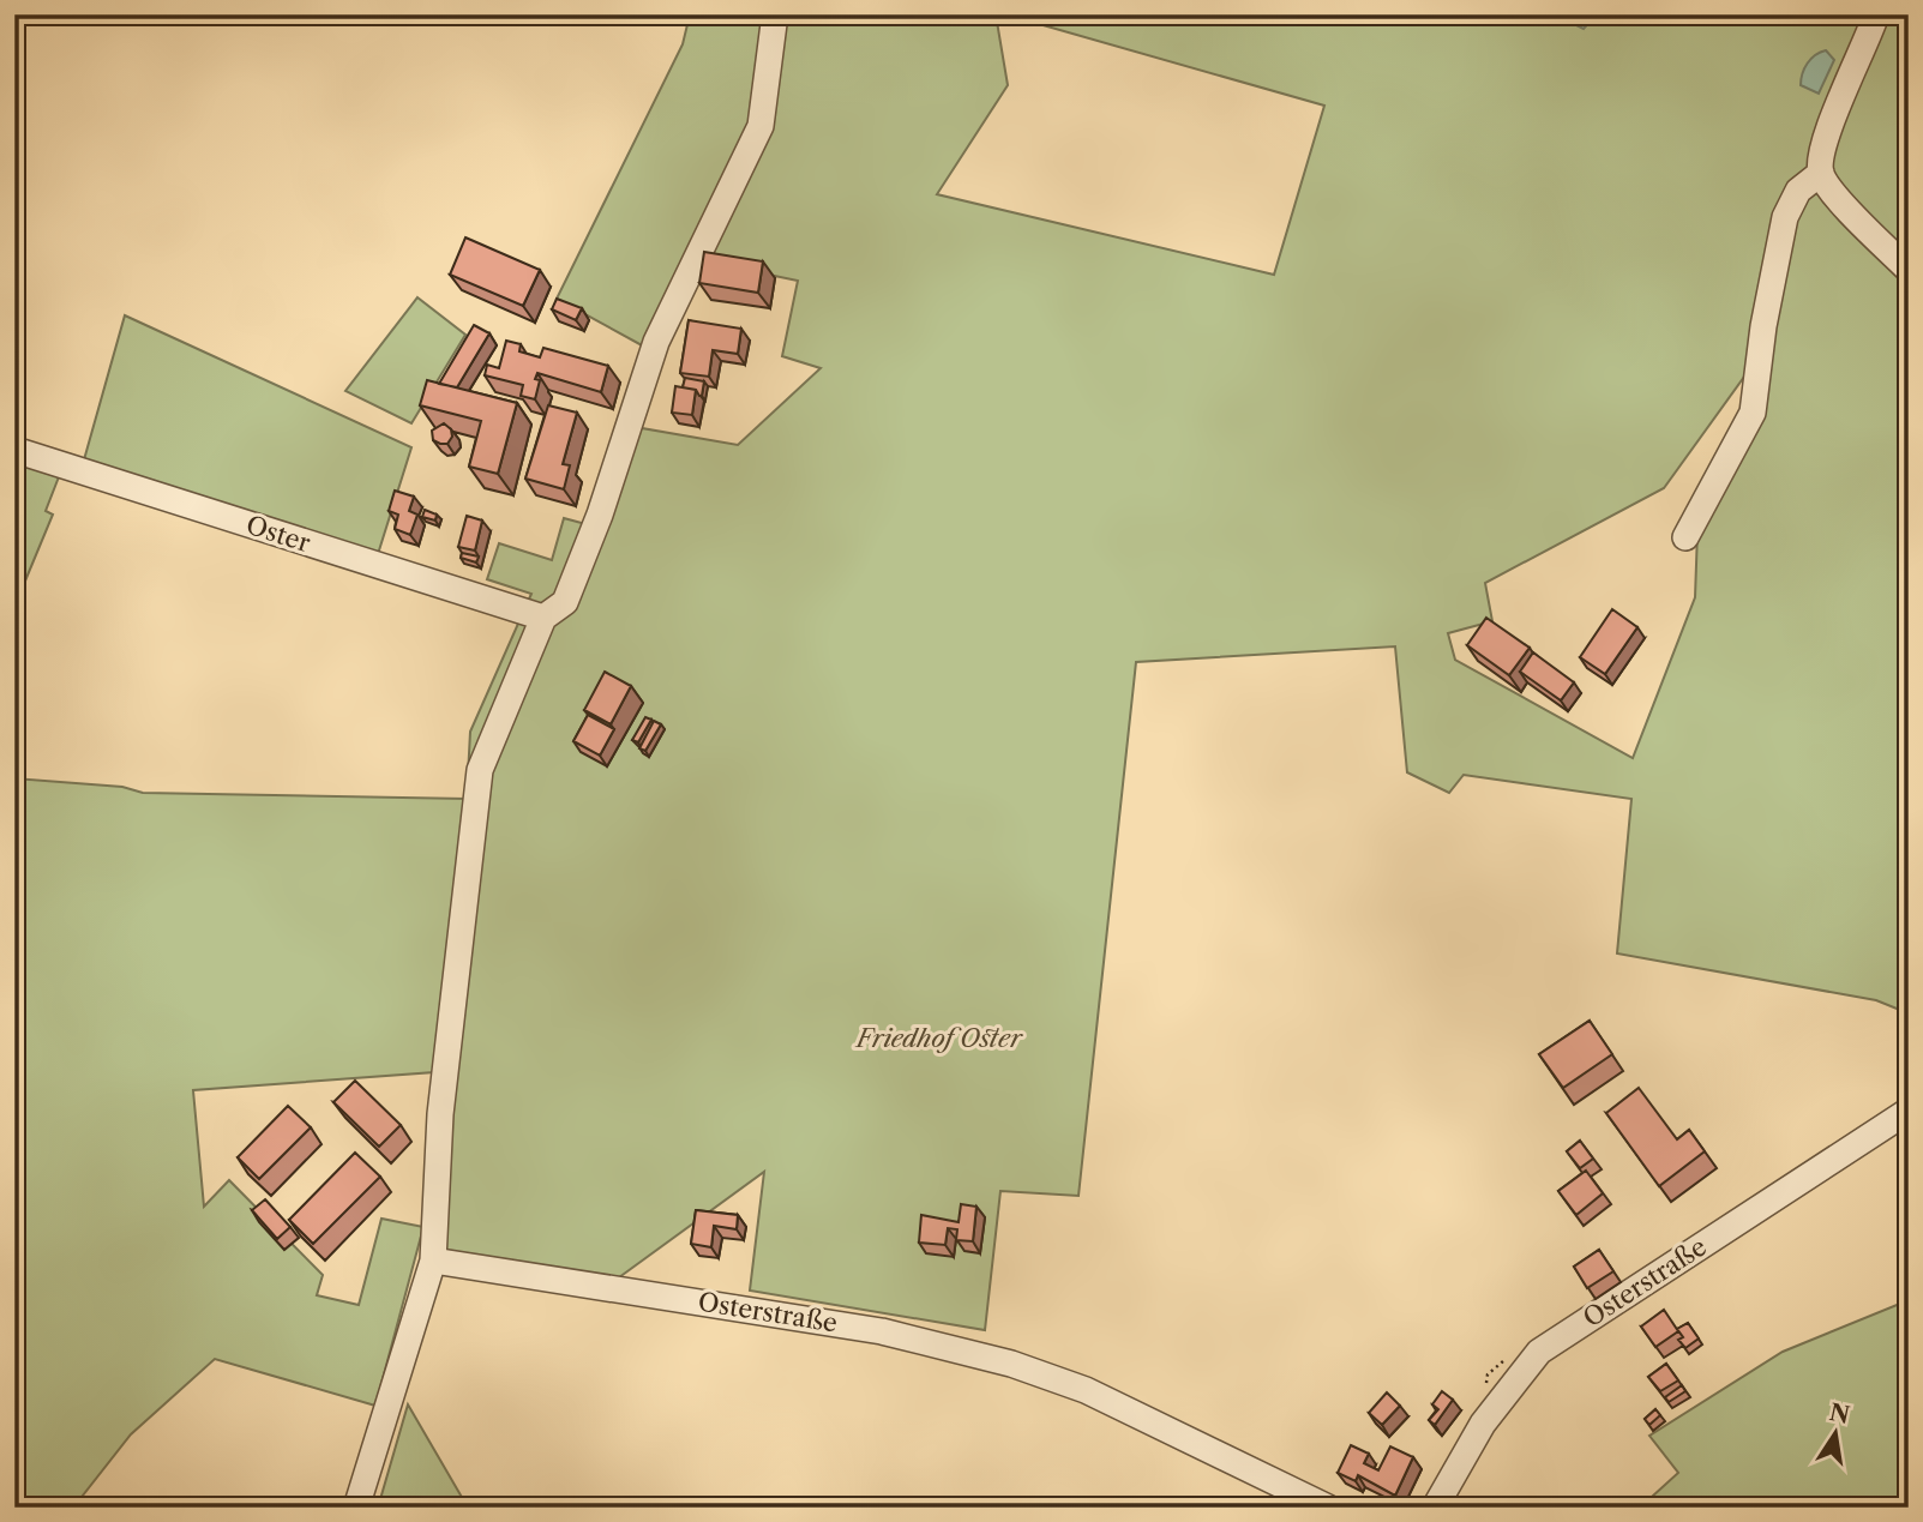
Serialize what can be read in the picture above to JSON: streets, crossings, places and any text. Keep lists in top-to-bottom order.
{
  "streets": {
    "street": ["Oster", "Osterstraße"]
  },
  "parks": ["Friedhof Oster"],
  "north": "top"
}
